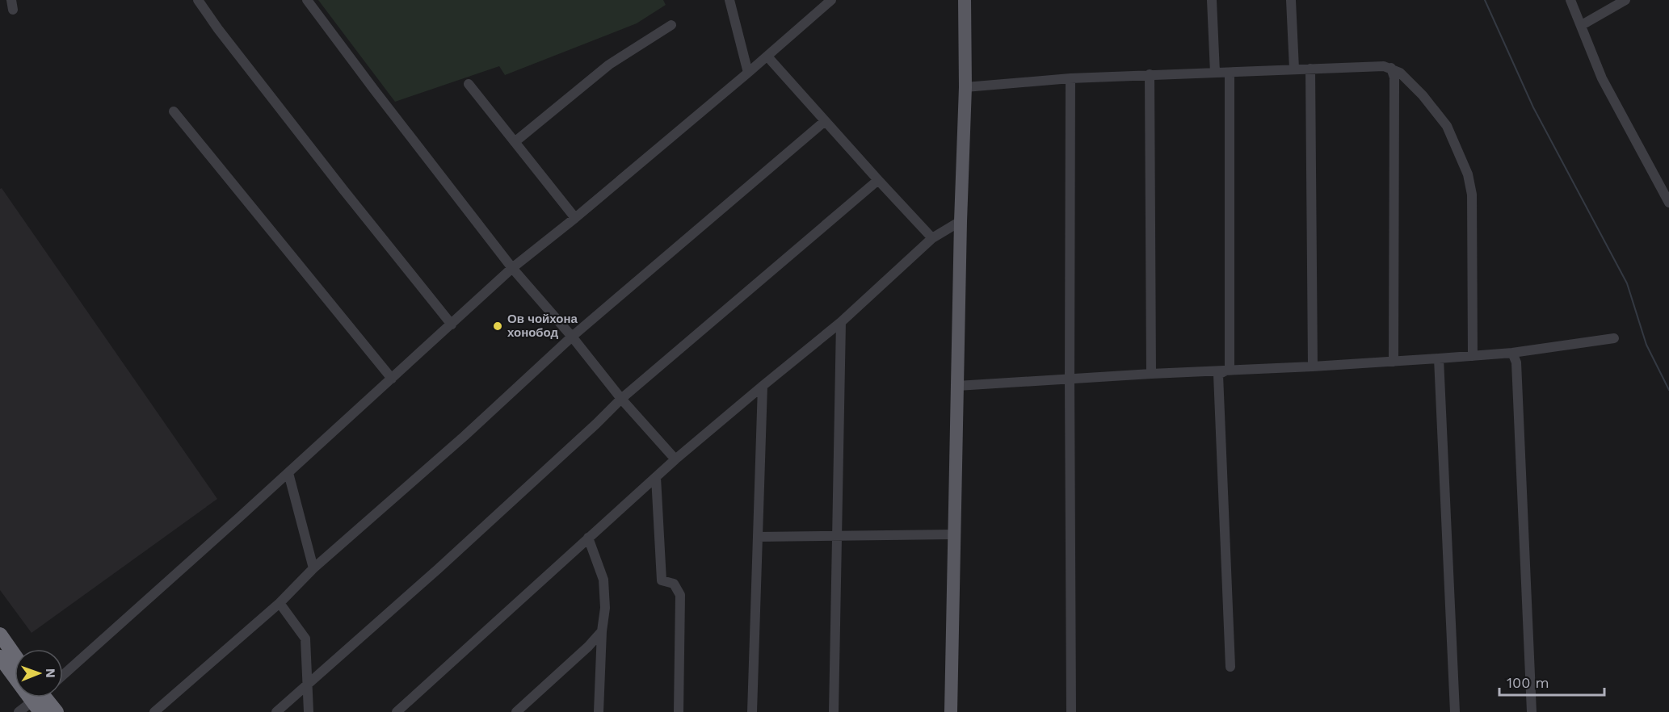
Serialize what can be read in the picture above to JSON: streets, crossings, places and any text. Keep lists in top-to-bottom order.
{
  "places": ["Ов чойхона хонобод"],
  "scale_bar": "100 m",
  "north": "right"
}
